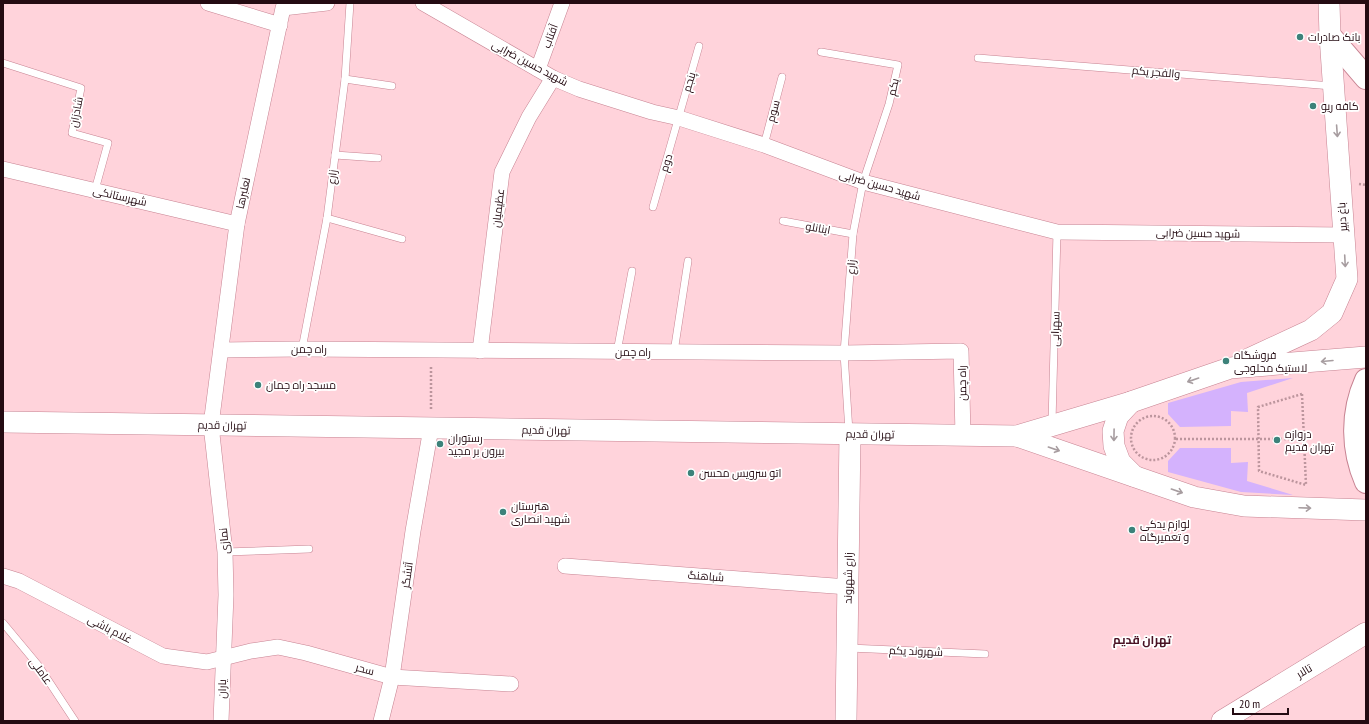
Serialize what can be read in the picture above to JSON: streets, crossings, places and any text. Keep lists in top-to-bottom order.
{
  "streets": {
    "main road": [
      "باغ دبیر",
      "تهران قدیم",
      "زارع شهروند",
      "تالار"
    ],
    "street": [
      "آفتاب",
      "شهید حسین ضرابی",
      "نعلبرها",
      "شهرستانکی",
      "عظیمیان",
      "راه چمن",
      "نمازی",
      "آتشگر",
      "شباهنگ",
      "غلام باشی",
      "سحر",
      "یاران"
    ],
    "lane": [
      "والفجر یکم",
      "پنجم",
      "یکم",
      "سوم",
      "شادزان",
      "دوم",
      "زارع",
      "اینانلو",
      "سهرابی",
      "شهروند یکم",
      "عاملی"
    ]
  },
  "crossings": [
    ["آفتاب", "شهید حسین ضرابی"],
    ["شهید حسین ضرابی", "پنجم"],
    ["شهید حسین ضرابی", "یکم"],
    ["شهید حسین ضرابی", "سوم"],
    ["شهید حسین ضرابی", "دوم"],
    ["شهید حسین ضرابی", "زارع"],
    ["شهید حسین ضرابی", "عظیمیان"],
    ["شهید حسین ضرابی", "باغ دبیر"],
    ["شهید حسین ضرابی", "سهرابی"],
    ["والفجر یکم", "باغ دبیر"],
    ["پنجم", "دوم"],
    ["یکم", "زارع"],
    ["شادزان", "شهرستانکی"],
    ["زارع", "اینانلو"],
    ["زارع", "راه چمن"],
    ["زارع", "تهران قدیم"],
    ["زارع", "زارع شهروند"],
    ["نعلبرها", "شهرستانکی"],
    ["نعلبرها", "راه چمن"],
    ["نعلبرها", "تهران قدیم"],
    ["نعلبرها", "نمازی"],
    ["عظیمیان", "راه چمن"],
    ["راه چمن", "تهران قدیم"],
    ["تهران قدیم", "نمازی"],
    ["تهران قدیم", "آتشگر"],
    ["تهران قدیم", "زارع شهروند"],
    ["نمازی", "غلام باشی"],
    ["نمازی", "سحر"],
    ["نمازی", "یاران"],
    ["آتشگر", "سحر"],
    ["شباهنگ", "زارع شهروند"],
    ["زارع شهروند", "شهروند یکم"],
    ["غلام باشی", "سحر"],
    ["غلام باشی", "یاران"],
    ["سحر", "یاران"]
  ],
  "districts": ["تهران قدیم"],
  "places": [
    "بانک صادرات",
    "کافه ریو",
    "فروشگاه لاستیک محلوجی",
    "مسجد راه چمان",
    "دروازه تهران قدیم",
    "رستوران بیرون بر مجید",
    "اتو سرویس محسن",
    "هنرستان شهید انصاری",
    "لوازم یدکی و تعمیرگاه"
  ],
  "scale_bar": "20 m"
}
